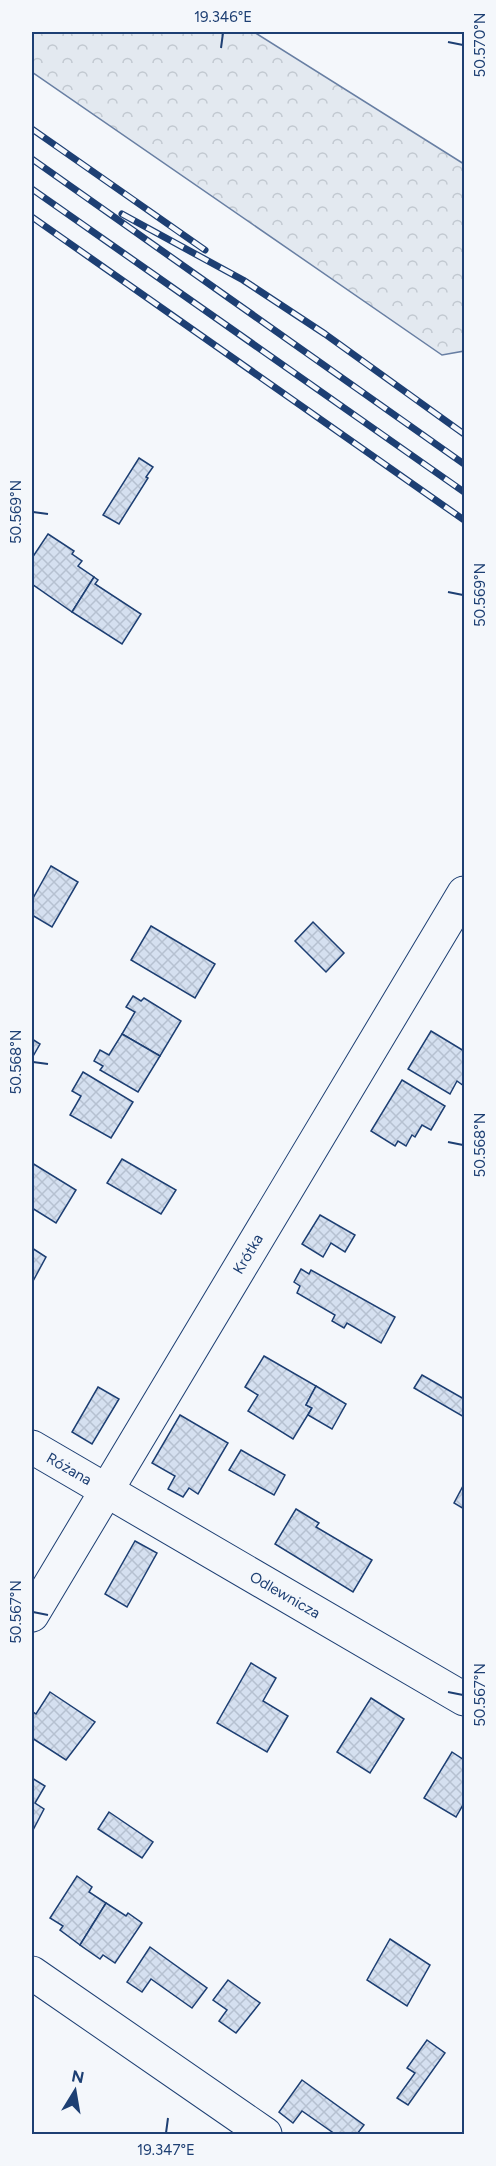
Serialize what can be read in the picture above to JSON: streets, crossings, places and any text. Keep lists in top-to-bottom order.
{
  "streets": {
    "street": ["Krótka", "Różana", "Odlewnicza"]
  },
  "crossings": [
    ["Krótka", "Różana"],
    ["Krótka", "Odlewnicza"],
    ["Różana", "Odlewnicza"]
  ],
  "north": "top",
  "coordinates": [
    "19.346°E",
    "50.570°N",
    "50.569°N",
    "50.568°N",
    "50.567°N",
    "19.347°E"
  ]
}
